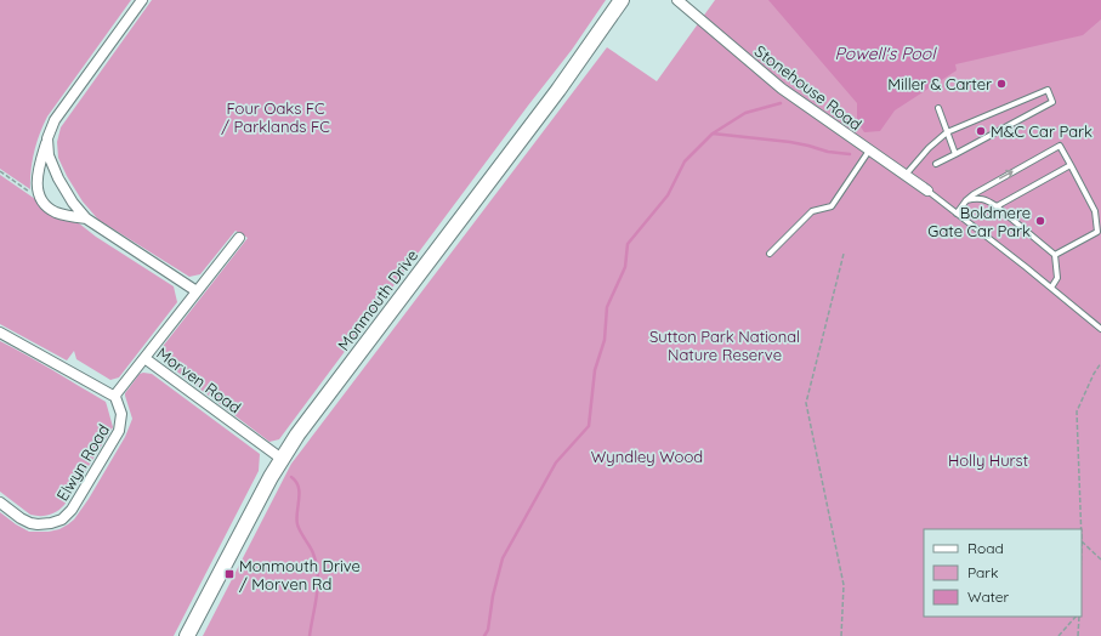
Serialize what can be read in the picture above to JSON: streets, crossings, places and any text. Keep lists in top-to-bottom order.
{
  "streets": {
    "street": [
      "Stonehouse Road",
      "Monmouth Drive",
      "Morven Road",
      "Elwyn Road"
    ]
  },
  "crossings": [
    ["Monmouth Drive", "Morven Road"]
  ],
  "water": ["Powell's Pool"],
  "parks": [
    "Four Oaks FC / Parklands FC",
    "Sutton Park National Nature Reserve",
    "Wyndley Wood",
    "Holly Hurst"
  ],
  "places": {
    "other": ["Miller & Carter", "M&C Car Park", "Boldmere Gate Car Park"],
    "transit": ["Monmouth Drive / Morven Rd"]
  },
  "legend": ["Road", "Park", "Water"]
}
